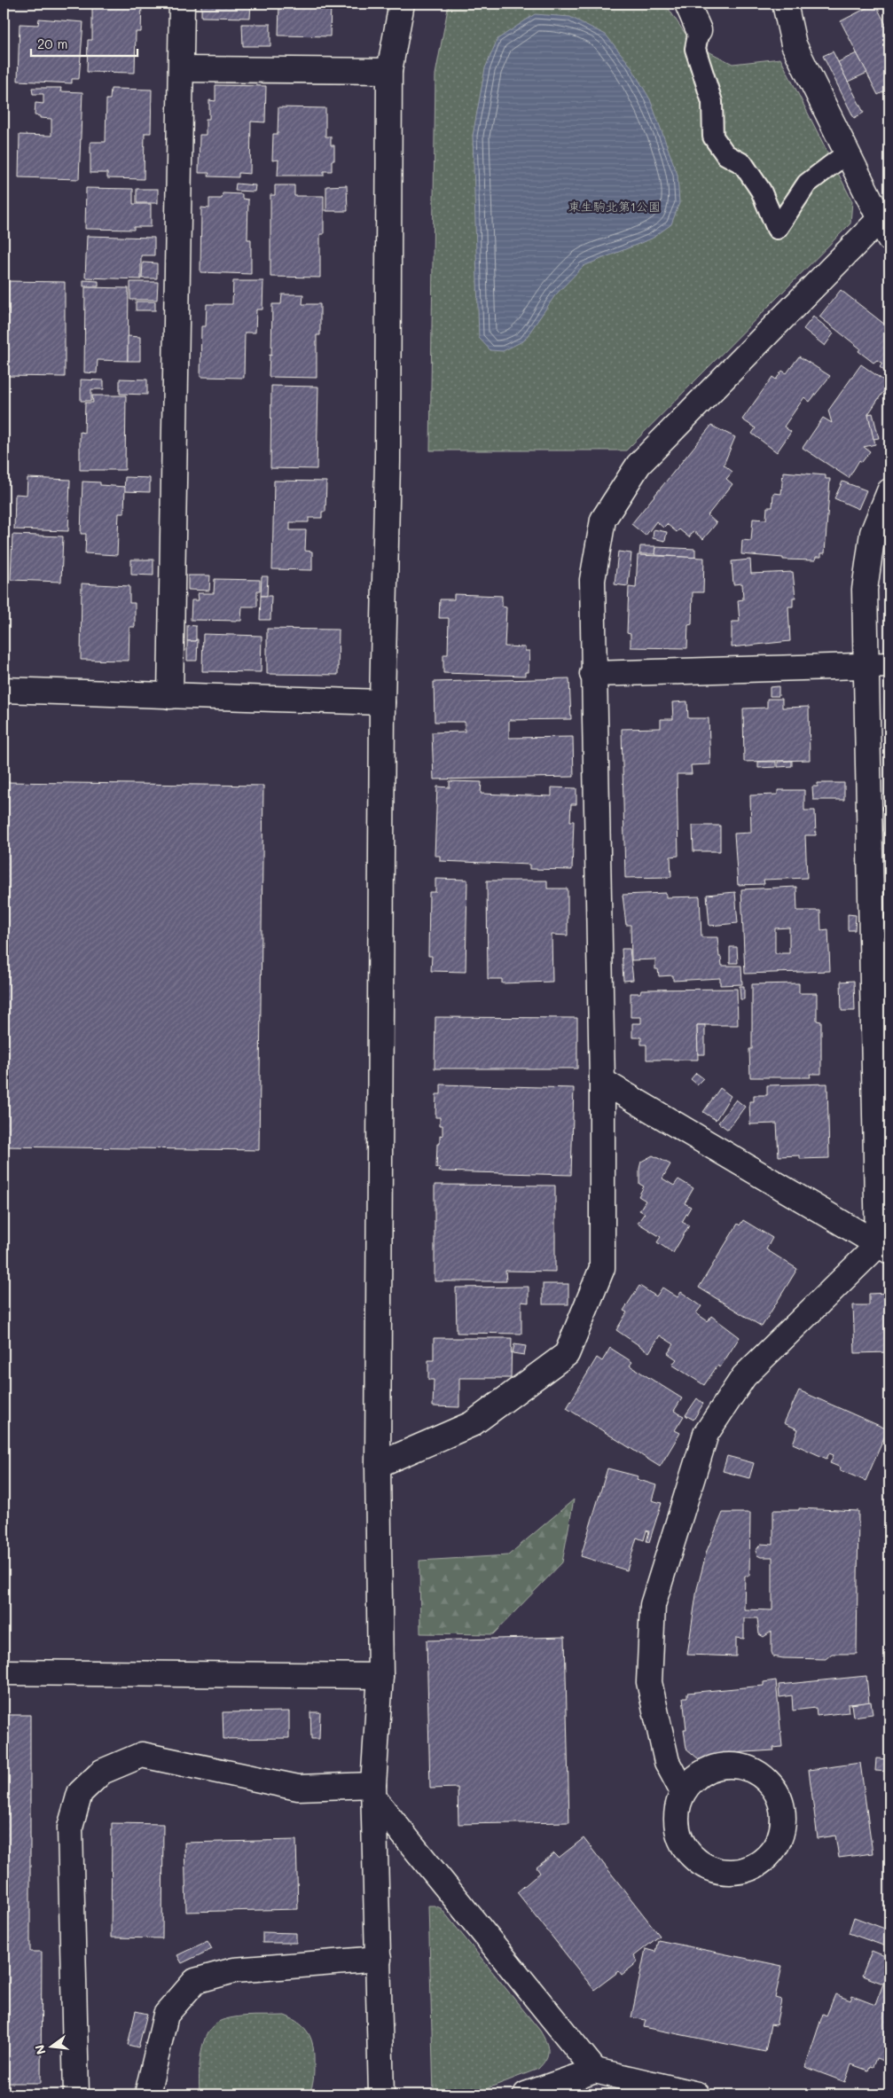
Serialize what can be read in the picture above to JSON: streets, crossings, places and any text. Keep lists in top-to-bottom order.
{
  "parks": ["東生駒北第1公園"],
  "scale_bar": "20 m",
  "north": "left"
}
